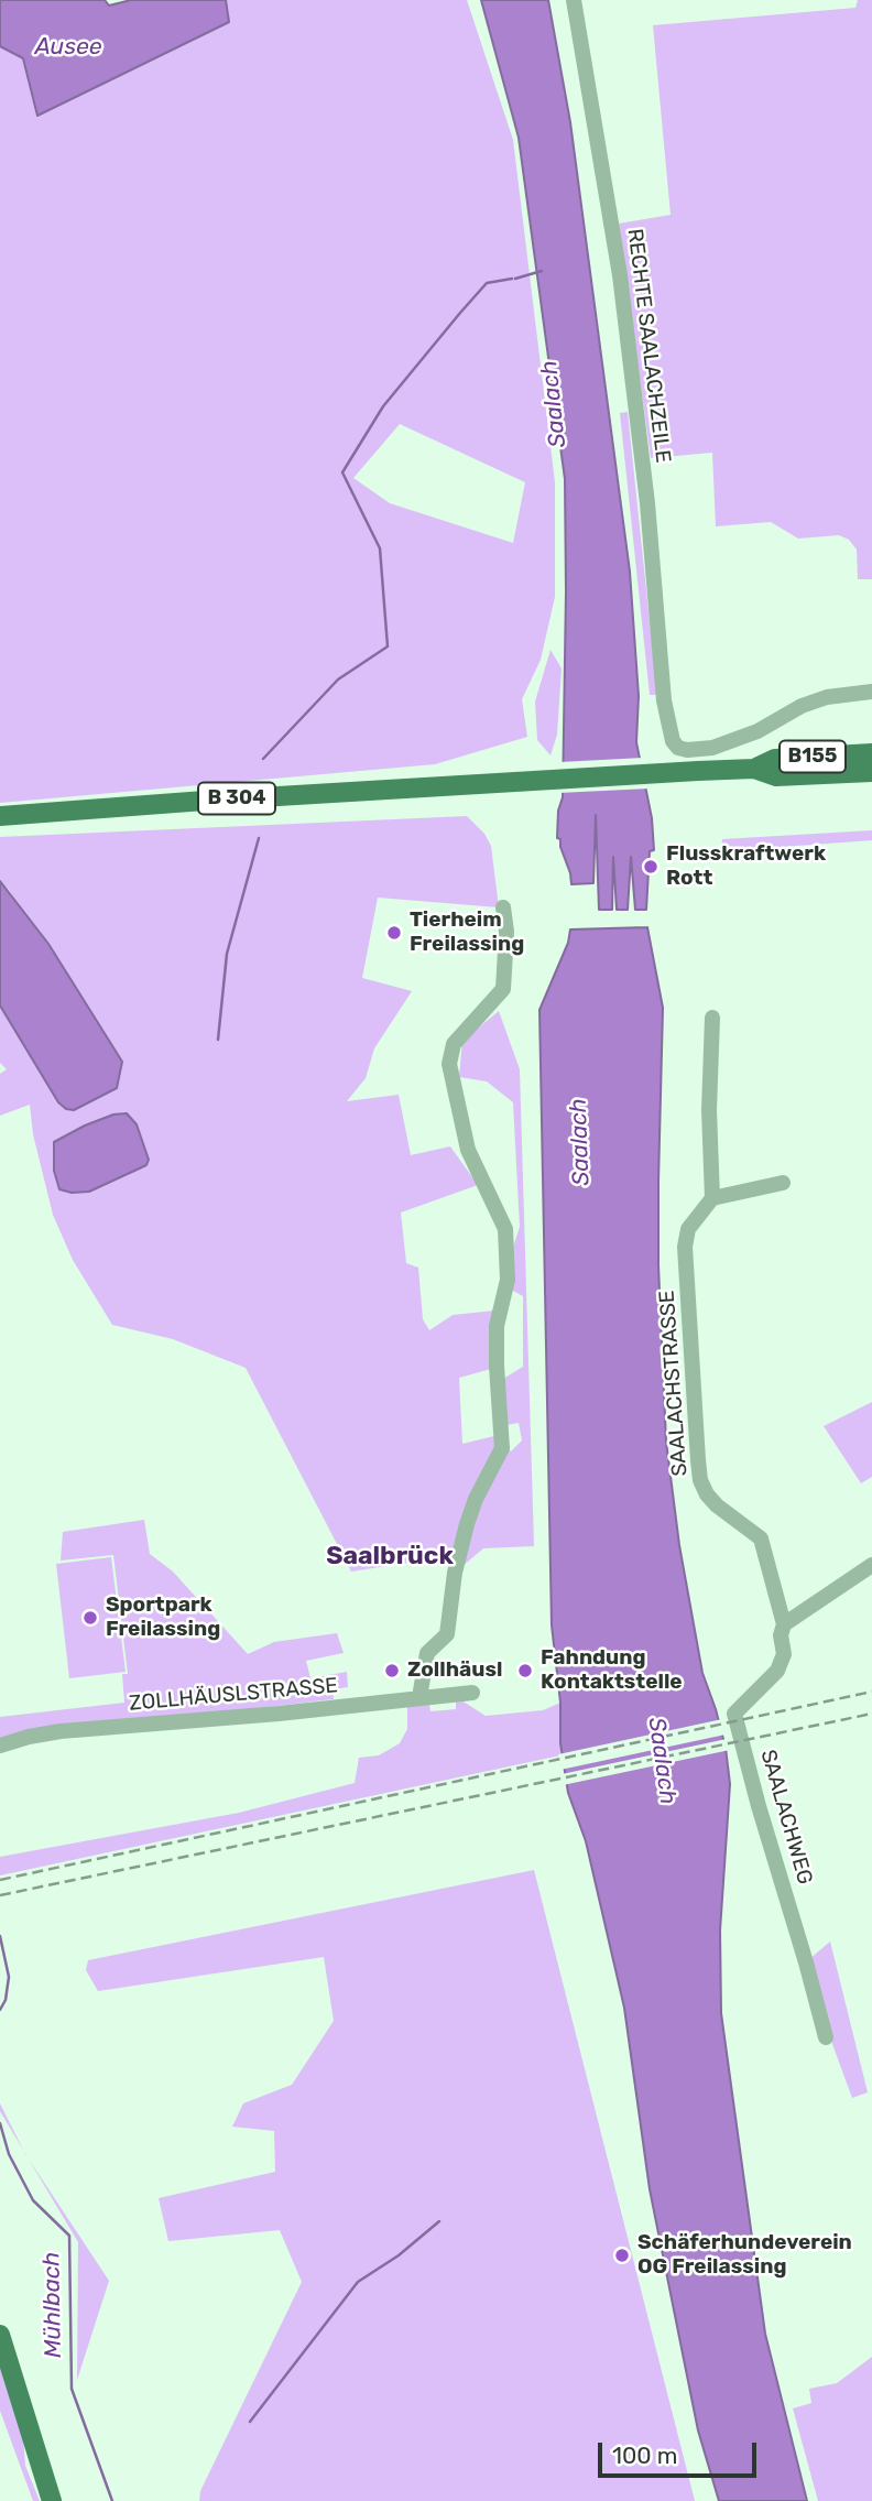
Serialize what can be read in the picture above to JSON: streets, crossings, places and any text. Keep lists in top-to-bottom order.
{
  "streets": {
    "main road": ["B155", "B 304"],
    "street": [
      "RECHTE SAALACHZEILE",
      "SAALACHSTRASSE",
      "ZOLLHÄUSLSTRASSE",
      "SAALACHWEG"
    ]
  },
  "crossings": [
    ["B155", "B 304"],
    ["SAALACHSTRASSE", "SAALACHWEG"]
  ],
  "districts": ["Saalbrück"],
  "water": ["Ausee", "Saalach", "Mühlbach"],
  "places": [
    "Flusskraftwerk Rott",
    "Tierheim Freilassing",
    "Sportpark Freilassing",
    "Zollhäusl",
    "Fahndung Kontaktstelle",
    "Schäferhundeverein OG Freilassing"
  ],
  "scale_bar": "100 m"
}
